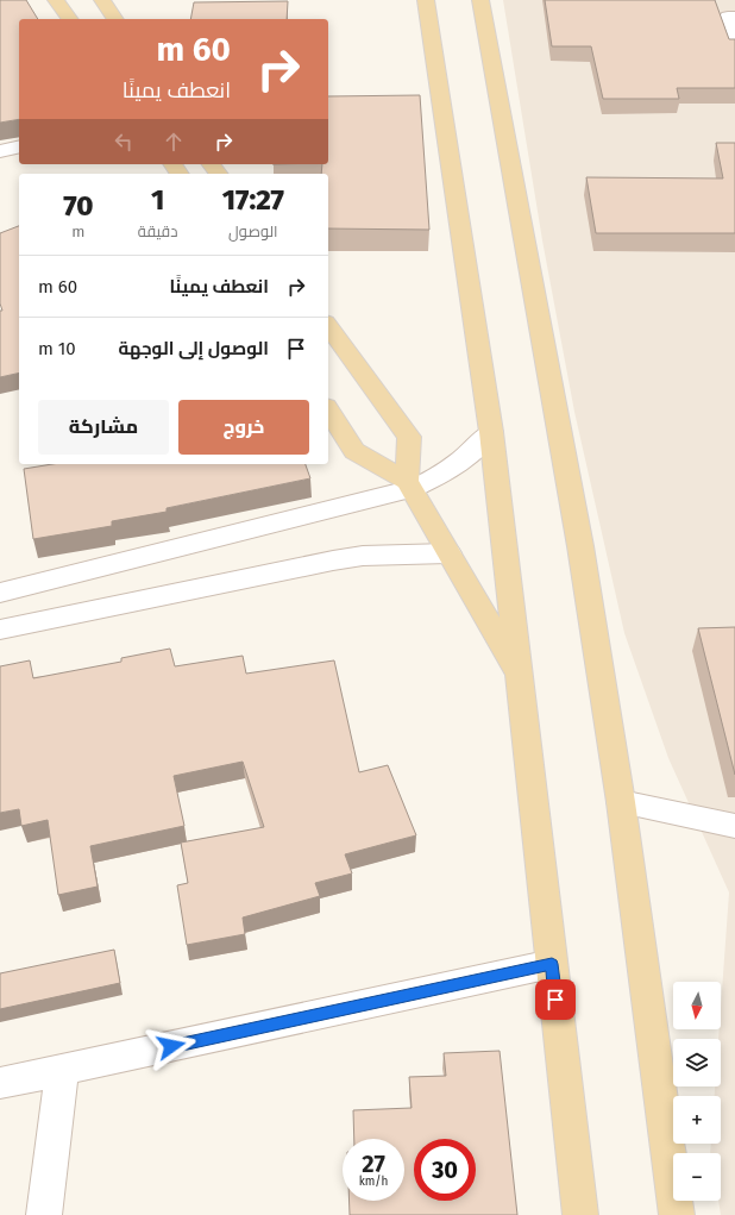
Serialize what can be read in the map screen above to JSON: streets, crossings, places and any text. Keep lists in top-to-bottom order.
{
  "north": "bottom",
  "page": {
    "turn": ["60 m", "انعطف يمينًا"],
    "eta": [
      "17:27",
      "الوصول",
      "1",
      "دقيقة",
      "70",
      "m"
    ],
    "list": [
      {
        "name": "انعطف يمينًا",
        "value": "60 m"
      },
      {
        "name": "الوصول إلى الوجهة",
        "value": "10 m"
      }
    ],
    "buttons": ["خروج", "مشاركة"],
    "map_buttons": ["+", "−"],
    "speed": "27 km/h",
    "limit": "30"
  }
}
